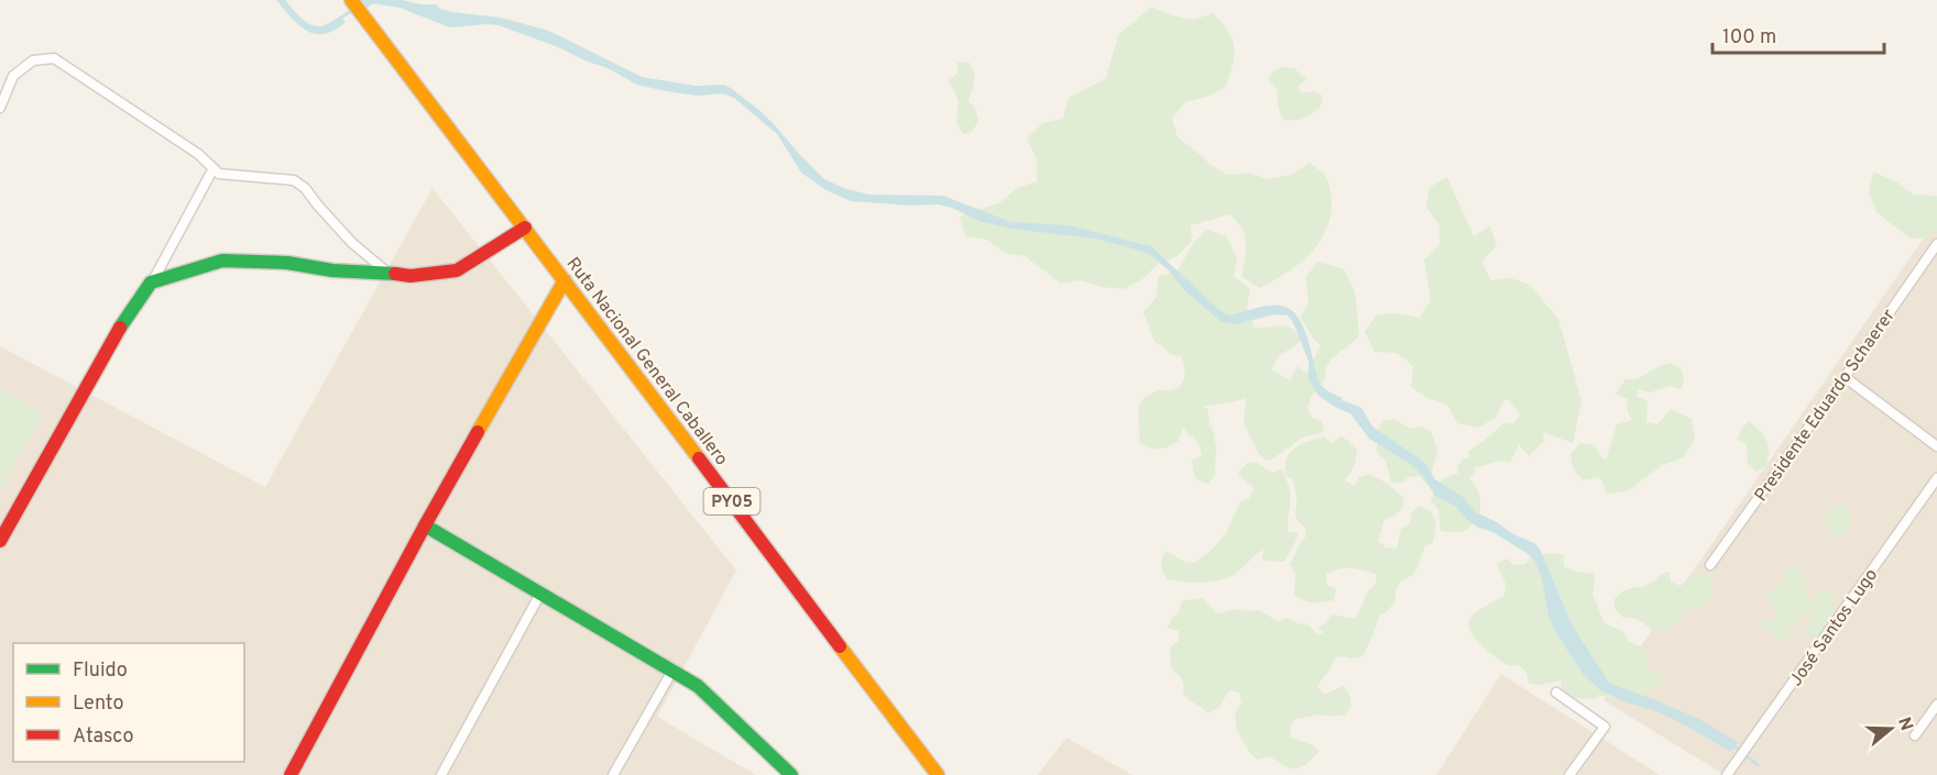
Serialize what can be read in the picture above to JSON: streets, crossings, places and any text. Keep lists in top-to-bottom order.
{
  "streets": {
    "main road": ["Ruta Nacional General Caballero", "PY05"],
    "street": ["Presidente Eduardo Schaerer", "José Santos Lugo"]
  },
  "legend": ["Fluido", "Lento", "Atasco"],
  "scale_bar": "100 m",
  "north": "right"
}
